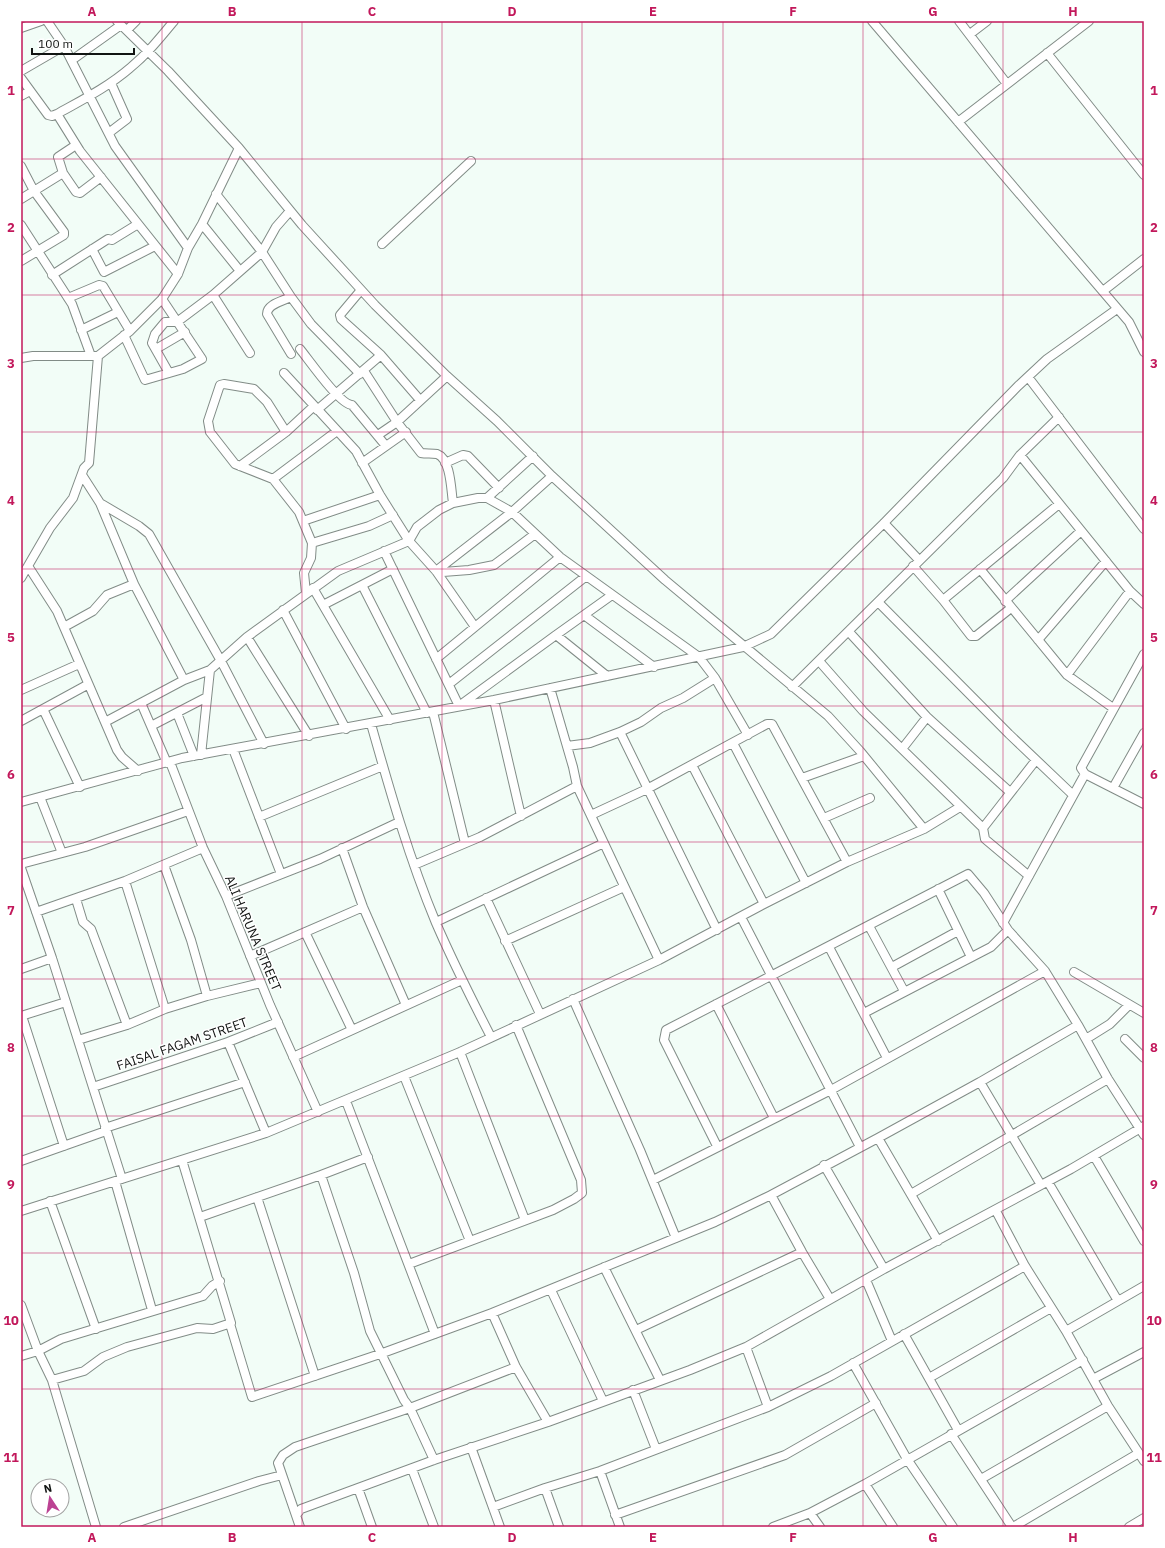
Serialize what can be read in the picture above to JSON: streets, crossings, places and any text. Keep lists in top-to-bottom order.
{
  "streets": {
    "street": ["ALI HARUNA STREET", "FAISAL FAGAM STREET"]
  },
  "crossings": [
    ["ALI HARUNA STREET", "FAISAL FAGAM STREET"]
  ],
  "scale_bar": "100 m",
  "north": "top",
  "grid": {
    "columns": [
      "A",
      "B",
      "C",
      "D",
      "E",
      "F",
      "G",
      "H"
    ],
    "rows": [
      "1",
      "2",
      "3",
      "4",
      "5",
      "6",
      "7",
      "8",
      "9",
      "10",
      "11"
    ]
  }
}
